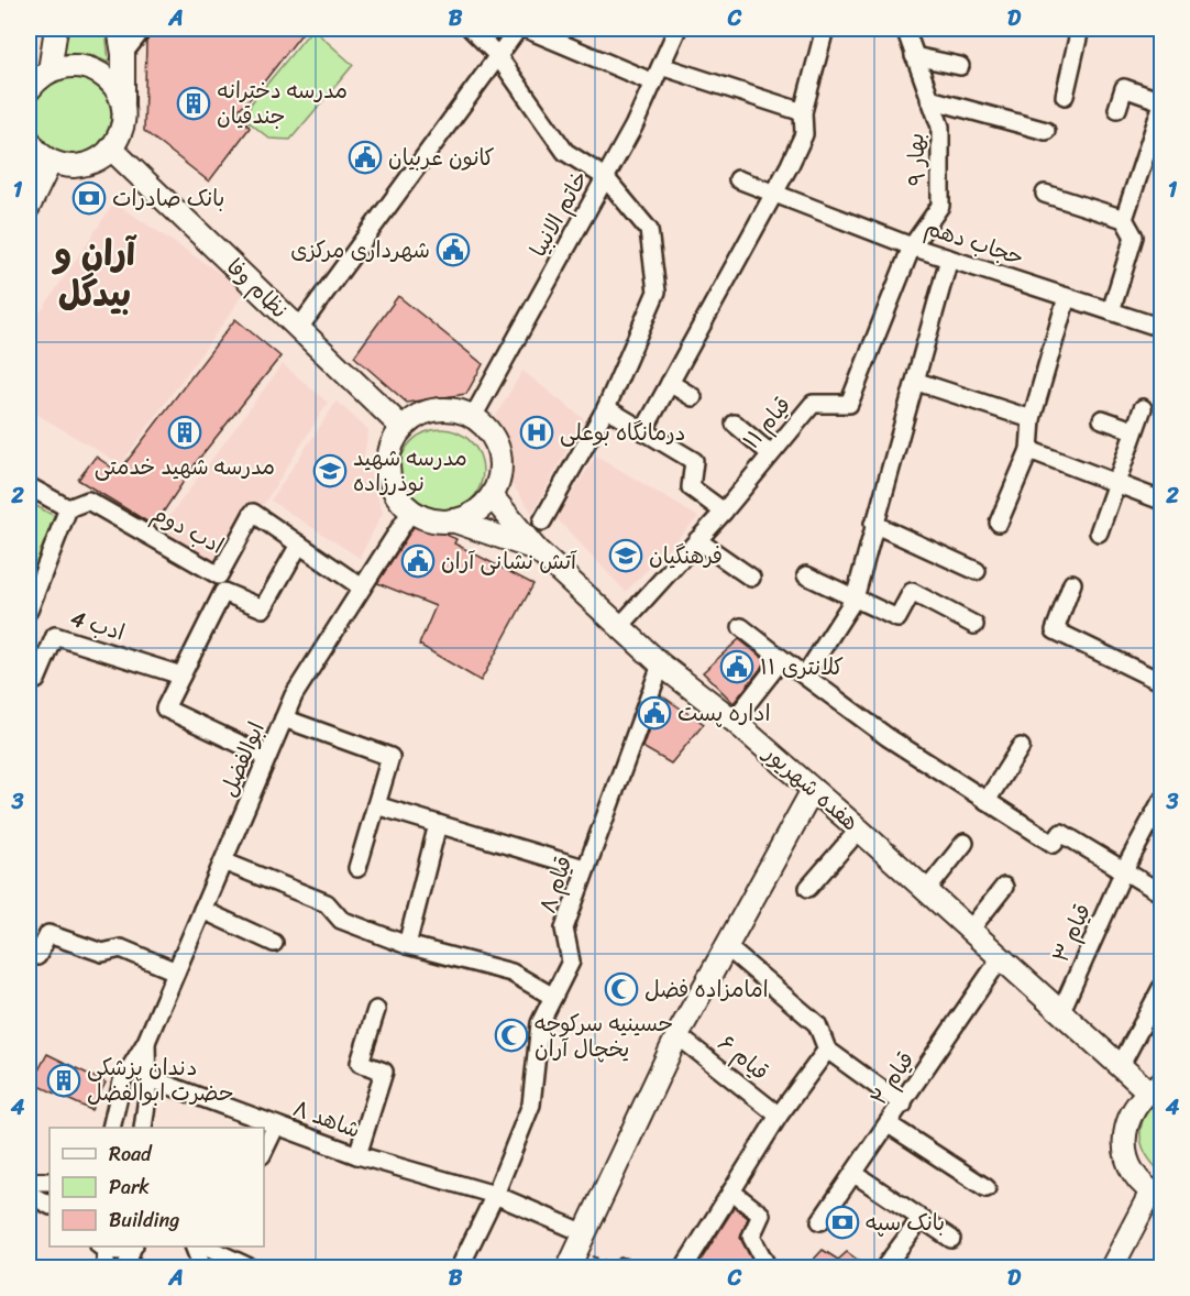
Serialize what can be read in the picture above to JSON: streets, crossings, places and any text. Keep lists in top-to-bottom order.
{
  "streets": {
    "main road": ["نظام وفا", "هفده شهریور"],
    "street": [
      "بهار ۹",
      "خاتم الانبیا",
      "حجاب دهم",
      "قیام ۱۱",
      "ادب دوم",
      "ادب 4",
      "ابوالفضل",
      "قیام ۸",
      "قیام ۳",
      "قیام ۶",
      "قیام ۲",
      "شاهد ۸"
    ]
  },
  "crossings": [
    ["بهار ۹", "حجاب دهم"],
    ["بهار ۹", "قیام ۱۱"],
    ["خاتم الانبیا", "نظام وفا"],
    ["خاتم الانبیا", "ابوالفضل"],
    ["خاتم الانبیا", "هفده شهریور"],
    ["حجاب دهم", "قیام ۱۱"],
    ["نظام وفا", "ابوالفضل"],
    ["نظام وفا", "هفده شهریور"],
    ["قیام ۱۱", "هفده شهریور"],
    ["ادب دوم", "ابوالفضل"],
    ["ابوالفضل", "هفده شهریور"],
    ["هفده شهریور", "قیام ۸"],
    ["هفده شهریور", "قیام ۳"],
    ["هفده شهریور", "قیام ۲"],
    ["قیام ۸", "شاهد ۸"]
  ],
  "districts": ["آران و بیدگل"],
  "places": {
    "building": ["مدرسه دخترانه جندقیان", "مدرسه شهید خدمتی", "دندان پزشکی حضرت ابوالفضل"],
    "public building": [
      "کانون عربیان",
      "شهرداری مرکزی",
      "آتش نشانی آران",
      "کلانتری ۱۱",
      "اداره پست"
    ],
    "bank": ["بانک صادرات", "بانک سپه"],
    "hospital": ["درمانگاه بوعلی"],
    "school or university": ["مدرسه شهید نوذرزاده", "فرهنگیان"],
    "mosque": ["امامزاده فضل", "حسینیه سرکوچه یخچال آران"]
  },
  "legend": ["Road", "Park", "Building"],
  "grid": {
    "columns": [
      "A",
      "B",
      "C",
      "D"
    ],
    "rows": [
      "1",
      "2",
      "3",
      "4"
    ]
  }
}
